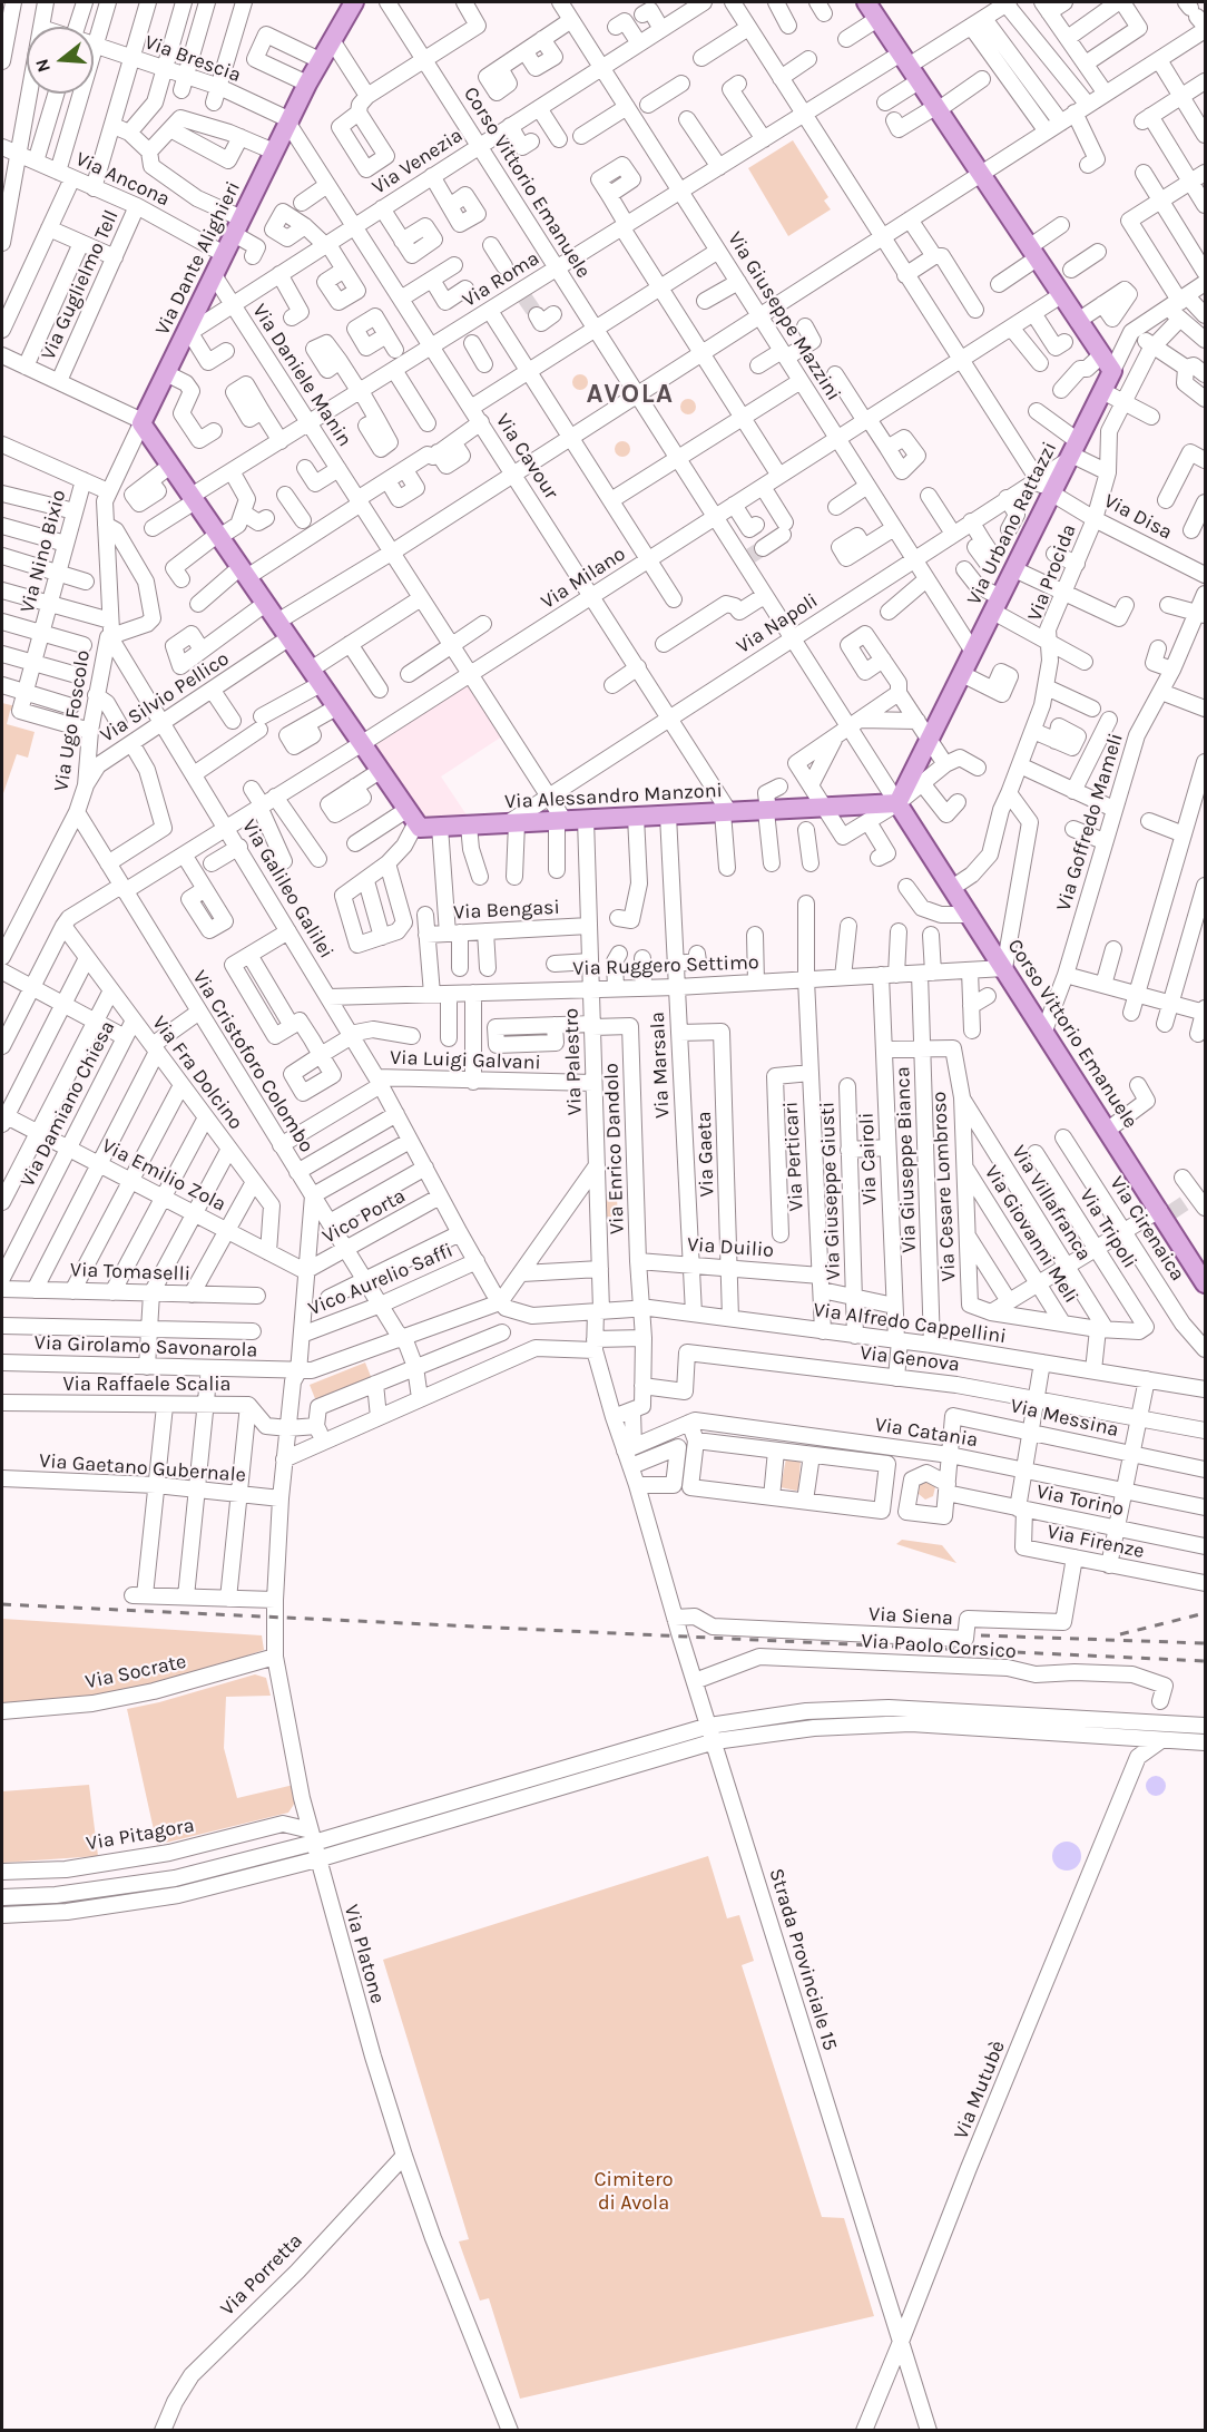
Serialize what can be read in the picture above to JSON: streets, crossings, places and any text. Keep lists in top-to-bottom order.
{
  "streets": {
    "main road": [
      "Corso Vittorio Emanuele",
      "Via Dante Alighieri",
      "Via Urbano Rattazzi",
      "Via Alessandro Manzoni"
    ],
    "street": [
      "Via Brescia",
      "Via Venezia",
      "Via Ancona",
      "Via Roma",
      "Via Guglielmo Tell",
      "Via Giuseppe Mazzini",
      "Via Daniele Manin",
      "Via Cavour",
      "Via Disa",
      "Via Nino Bixio",
      "Via Procida",
      "Via Milano",
      "Via Napoli",
      "Via Silvio Pellico",
      "Via Ugo Foscolo",
      "Via Goffredo Mameli",
      "Via Galileo Galilei",
      "Via Bengasi",
      "Via Ruggero Settimo",
      "Via Luigi Galvani",
      "Via Cristoforo Colombo",
      "Via Palestro",
      "Via Marsala",
      "Via Fra Dolcino",
      "Via Damiano Chiesa",
      "Via Enrico Dandolo",
      "Via Gaeta",
      "Via Perticari",
      "Via Cairoli",
      "Via Giuseppe Bianca",
      "Via Emilio Zola",
      "Via Cesare Lombroso",
      "Via Giuseppe Giusti",
      "Via Villafranca",
      "Vico Porta",
      "Via Tripoli",
      "Via Cirenaica",
      "Via Giovanni Meli",
      "Via Duilio",
      "Via Tomaselli",
      "Vico Aurelio Saffi",
      "Via Alfredo Cappellini",
      "Via Girolamo Savonarola",
      "Via Genova",
      "Via Raffaele Scalia",
      "Via Messina",
      "Via Catania",
      "Via Gaetano Gubernale",
      "Via Torino",
      "Via Firenze",
      "Via Siena",
      "Via Paolo Corsico",
      "Via Socrate",
      "Via Pitagora",
      "Via Platone",
      "Strada Provinciale 15",
      "Via Mutubè",
      "Via Porretta"
    ]
  },
  "crossings": [
    ["Via Brescia", "Via Dante Alighieri"],
    ["Via Brescia", "Via Cavour"],
    ["Via Venezia", "Corso Vittorio Emanuele"],
    ["Via Venezia", "Via Dante Alighieri"],
    ["Via Venezia", "Via Giuseppe Mazzini"],
    ["Via Venezia", "Via Daniele Manin"],
    ["Via Venezia", "Via Cavour"],
    ["Via Ancona", "Via Dante Alighieri"],
    ["Via Ancona", "Via Guglielmo Tell"],
    ["Corso Vittorio Emanuele", "Via Roma"],
    ["Corso Vittorio Emanuele", "Via Urbano Rattazzi"],
    ["Corso Vittorio Emanuele", "Via Procida"],
    ["Corso Vittorio Emanuele", "Via Alessandro Manzoni"],
    ["Corso Vittorio Emanuele", "Via Goffredo Mameli"],
    ["Corso Vittorio Emanuele", "Via Ruggero Settimo"],
    ["Via Dante Alighieri", "Via Daniele Manin"],
    ["Via Dante Alighieri", "Via Cavour"],
    ["Via Dante Alighieri", "Via Galileo Galilei"],
    ["Via Roma", "Via Giuseppe Mazzini"],
    ["Via Roma", "Via Daniele Manin"],
    ["Via Roma", "Via Cavour"],
    ["Via Giuseppe Mazzini", "Via Urbano Rattazzi"],
    ["Via Giuseppe Mazzini", "Via Milano"],
    ["Via Giuseppe Mazzini", "Via Napoli"],
    ["Via Cavour", "Via Milano"],
    ["Via Cavour", "Via Napoli"],
    ["Via Cavour", "Via Alessandro Manzoni"],
    ["Via Disa", "Via Urbano Rattazzi"],
    ["Via Disa", "Via Procida"],
    ["Via Urbano Rattazzi", "Via Napoli"],
    ["Via Urbano Rattazzi", "Via Alessandro Manzoni"],
    ["Via Nino Bixio", "Via Ugo Foscolo"],
    ["Via Milano", "Via Galileo Galilei"],
    ["Via Milano", "Via Cristoforo Colombo"],
    ["Via Milano", "Via Fra Dolcino"],
    ["Via Napoli", "Via Alessandro Manzoni"],
    ["Via Silvio Pellico", "Via Ugo Foscolo"],
    ["Via Silvio Pellico", "Via Galileo Galilei"],
    ["Via Ugo Foscolo", "Via Galileo Galilei"],
    ["Via Ugo Foscolo", "Via Cristoforo Colombo"],
    ["Via Alessandro Manzoni", "Via Palestro"],
    ["Via Alessandro Manzoni", "Via Marsala"],
    ["Via Galileo Galilei", "Via Ruggero Settimo"],
    ["Via Galileo Galilei", "Via Luigi Galvani"],
    ["Via Galileo Galilei", "Vico Porta"],
    ["Via Galileo Galilei", "Vico Aurelio Saffi"],
    ["Via Galileo Galilei", "Via Alfredo Cappellini"],
    ["Via Galileo Galilei", "Via Girolamo Savonarola"],
    ["Via Bengasi", "Via Palestro"],
    ["Via Ruggero Settimo", "Via Palestro"],
    ["Via Ruggero Settimo", "Via Marsala"],
    ["Via Ruggero Settimo", "Via Perticari"],
    ["Via Ruggero Settimo", "Via Cairoli"],
    ["Via Ruggero Settimo", "Via Giuseppe Bianca"],
    ["Via Luigi Galvani", "Via Palestro"],
    ["Via Cristoforo Colombo", "Vico Porta"],
    ["Via Cristoforo Colombo", "Vico Aurelio Saffi"],
    ["Via Cristoforo Colombo", "Via Girolamo Savonarola"],
    ["Via Cristoforo Colombo", "Via Platone"],
    ["Via Palestro", "Via Enrico Dandolo"],
    ["Via Palestro", "Via Alfredo Cappellini"],
    ["Via Palestro", "Strada Provinciale 15"],
    ["Via Marsala", "Via Gaeta"],
    ["Via Marsala", "Via Duilio"],
    ["Via Marsala", "Via Alfredo Cappellini"],
    ["Via Fra Dolcino", "Via Damiano Chiesa"],
    ["Via Fra Dolcino", "Via Emilio Zola"],
    ["Via Damiano Chiesa", "Via Emilio Zola"],
    ["Via Enrico Dandolo", "Via Duilio"],
    ["Via Enrico Dandolo", "Via Alfredo Cappellini"],
    ["Via Enrico Dandolo", "Via Genova"],
    ["Via Gaeta", "Via Duilio"],
    ["Via Gaeta", "Via Alfredo Cappellini"],
    ["Via Perticari", "Via Duilio"],
    ["Via Perticari", "Via Alfredo Cappellini"],
    ["Via Cairoli", "Via Duilio"],
    ["Via Cairoli", "Via Alfredo Cappellini"],
    ["Via Cairoli", "Via Genova"],
    ["Via Giuseppe Bianca", "Via Cesare Lombroso"],
    ["Via Giuseppe Bianca", "Via Alfredo Cappellini"],
    ["Via Emilio Zola", "Vico Porta"],
    ["Via Emilio Zola", "Via Platone"],
    ["Via Cesare Lombroso", "Via Villafranca"],
    ["Via Cesare Lombroso", "Via Giovanni Meli"],
    ["Via Giuseppe Giusti", "Via Duilio"],
    ["Via Giuseppe Giusti", "Via Alfredo Cappellini"],
    ["Via Villafranca", "Via Tripoli"],
    ["Vico Porta", "Via Platone"],
    ["Vico Aurelio Saffi", "Via Platone"],
    ["Via Alfredo Cappellini", "Via Girolamo Savonarola"],
    ["Via Alfredo Cappellini", "Via Firenze"],
    ["Via Girolamo Savonarola", "Via Platone"],
    ["Via Genova", "Via Firenze"],
    ["Via Raffaele Scalia", "Via Platone"],
    ["Via Messina", "Via Catania"],
    ["Via Messina", "Via Torino"],
    ["Via Messina", "Via Firenze"],
    ["Via Catania", "Via Torino"],
    ["Via Catania", "Via Firenze"],
    ["Via Catania", "Strada Provinciale 15"],
    ["Via Gaetano Gubernale", "Via Platone"],
    ["Via Torino", "Via Firenze"],
    ["Via Firenze", "Via Siena"],
    ["Via Siena", "Strada Provinciale 15"],
    ["Via Paolo Corsico", "Strada Provinciale 15"],
    ["Via Socrate", "Via Platone"],
    ["Via Platone", "Via Porretta"],
    ["Strada Provinciale 15", "Via Mutubè"]
  ],
  "districts": ["AVOLA"],
  "parks": ["Cimitero di Avola"],
  "north": "left"
}
